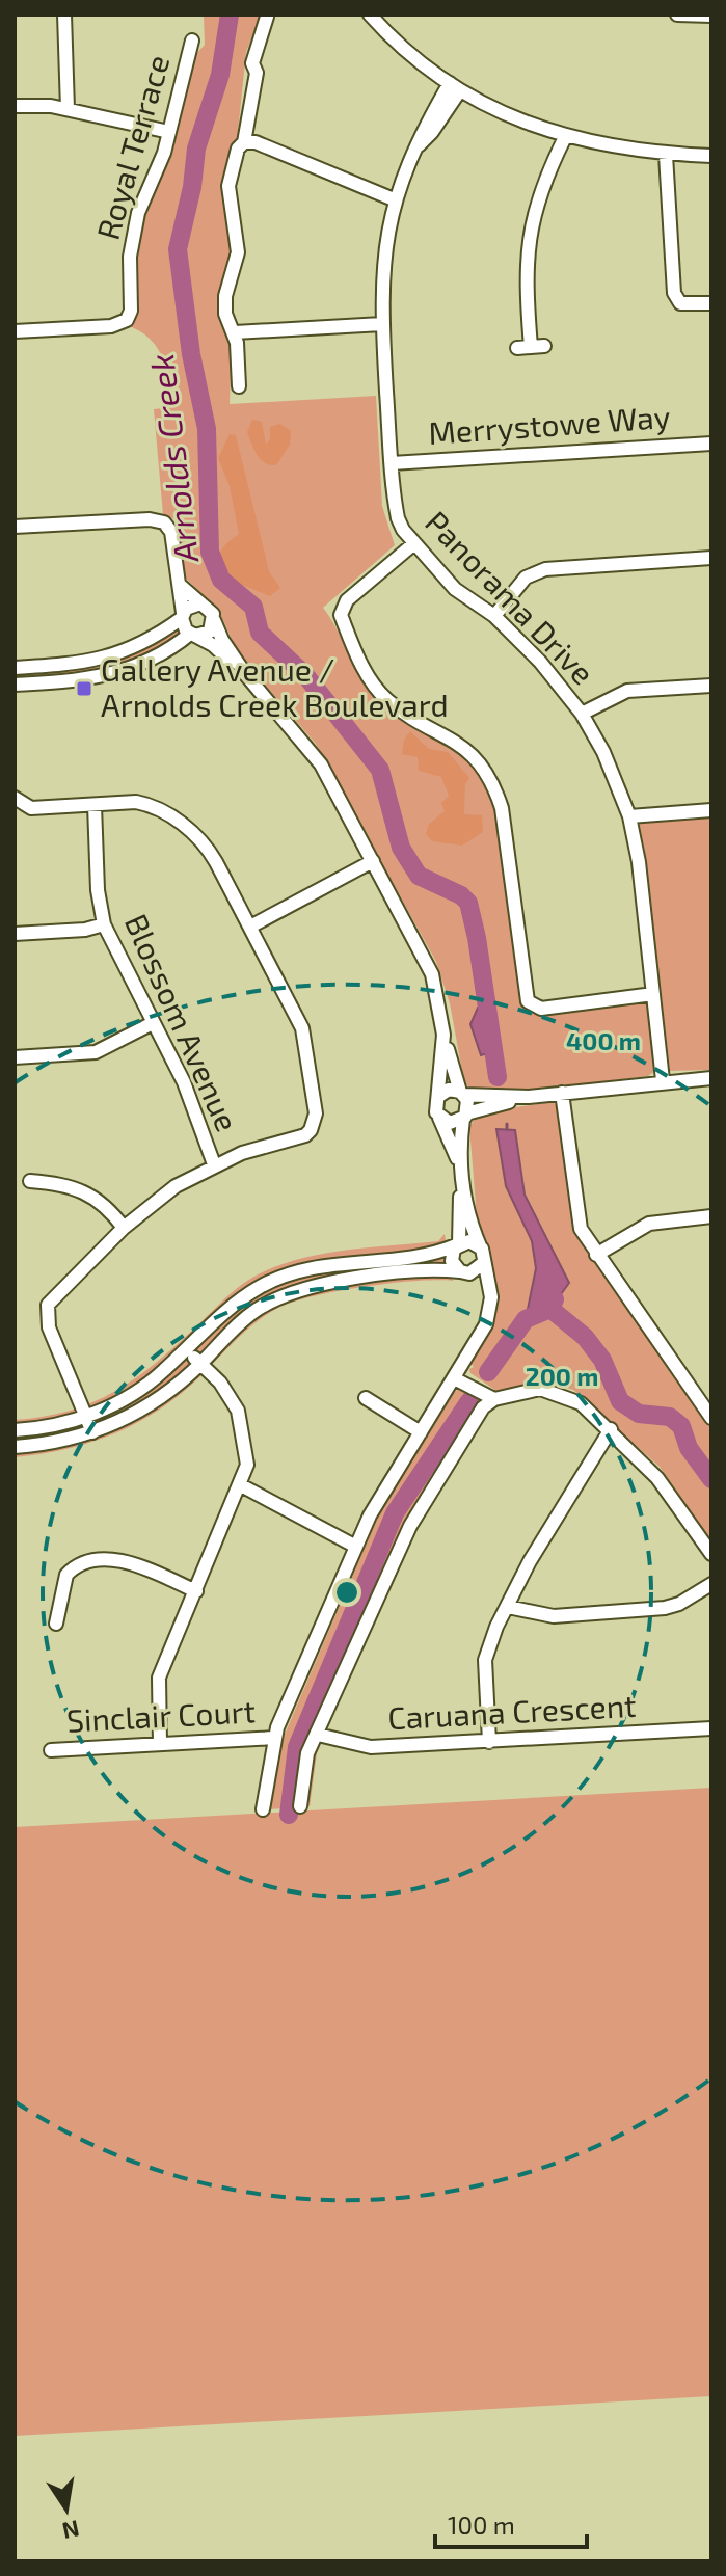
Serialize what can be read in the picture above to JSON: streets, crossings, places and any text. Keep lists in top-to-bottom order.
{
  "streets": {
    "street": [
      "Royal Terrace",
      "Merrystowe Way",
      "Panorama Drive",
      "Blossom Avenue",
      "Caruana Crescent",
      "Sinclair Court"
    ]
  },
  "crossings": [
    ["Merrystowe Way", "Panorama Drive"]
  ],
  "water": ["Arnolds Creek"],
  "places": {
    "transit": ["Gallery Avenue / Arnolds Creek Boulevard"]
  },
  "scale_bar": "100 m",
  "north": "bottom",
  "rings": ["400 m", "200 m"]
}
